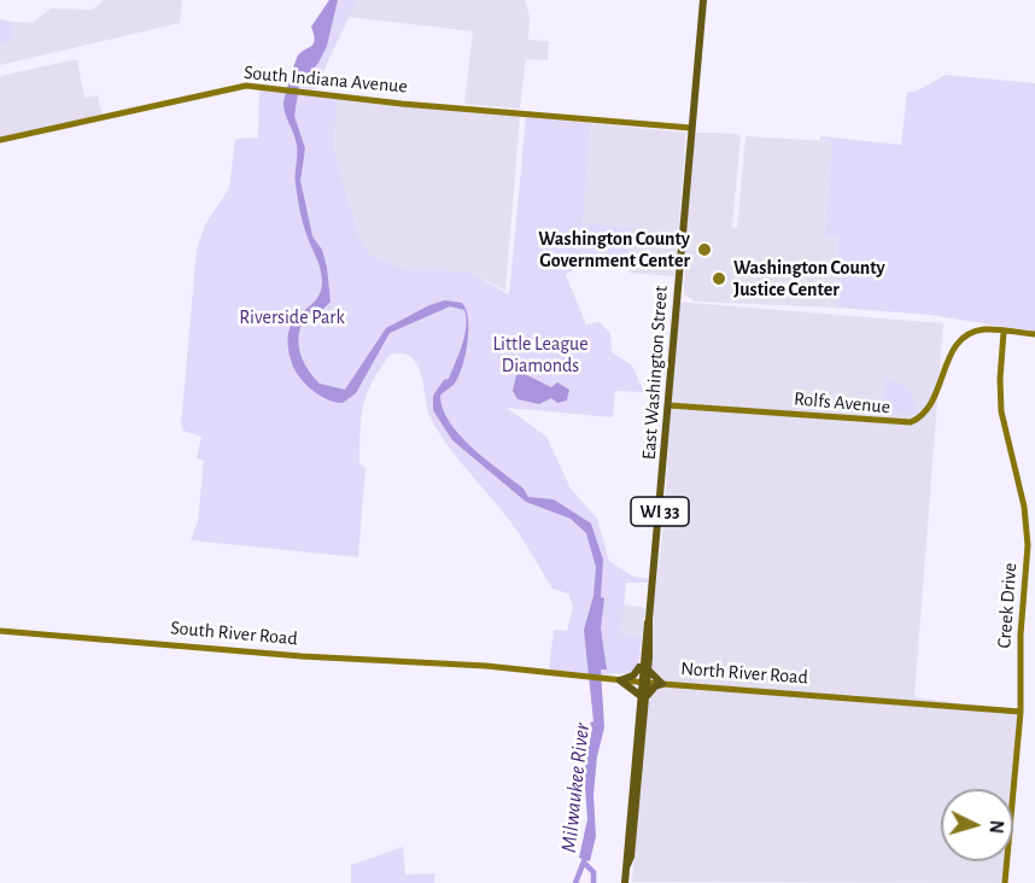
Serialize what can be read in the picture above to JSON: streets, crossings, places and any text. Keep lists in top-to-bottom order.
{
  "streets": {
    "main road": ["East Washington Street", "WI 33"],
    "street": [
      "South Indiana Avenue",
      "Rolfs Avenue",
      "Creek Drive",
      "South River Road",
      "North River Road"
    ]
  },
  "crossings": [
    ["South Indiana Avenue", "East Washington Street"],
    ["East Washington Street", "Rolfs Avenue"],
    ["East Washington Street", "North River Road"],
    ["Rolfs Avenue", "Creek Drive"],
    ["Creek Drive", "North River Road"],
    ["South River Road", "North River Road"]
  ],
  "water": ["Milwaukee River"],
  "parks": ["Riverside Park", "Little League Diamonds"],
  "places": ["Washington County Government Center", "Washington County Justice Center"],
  "north": "right"
}
